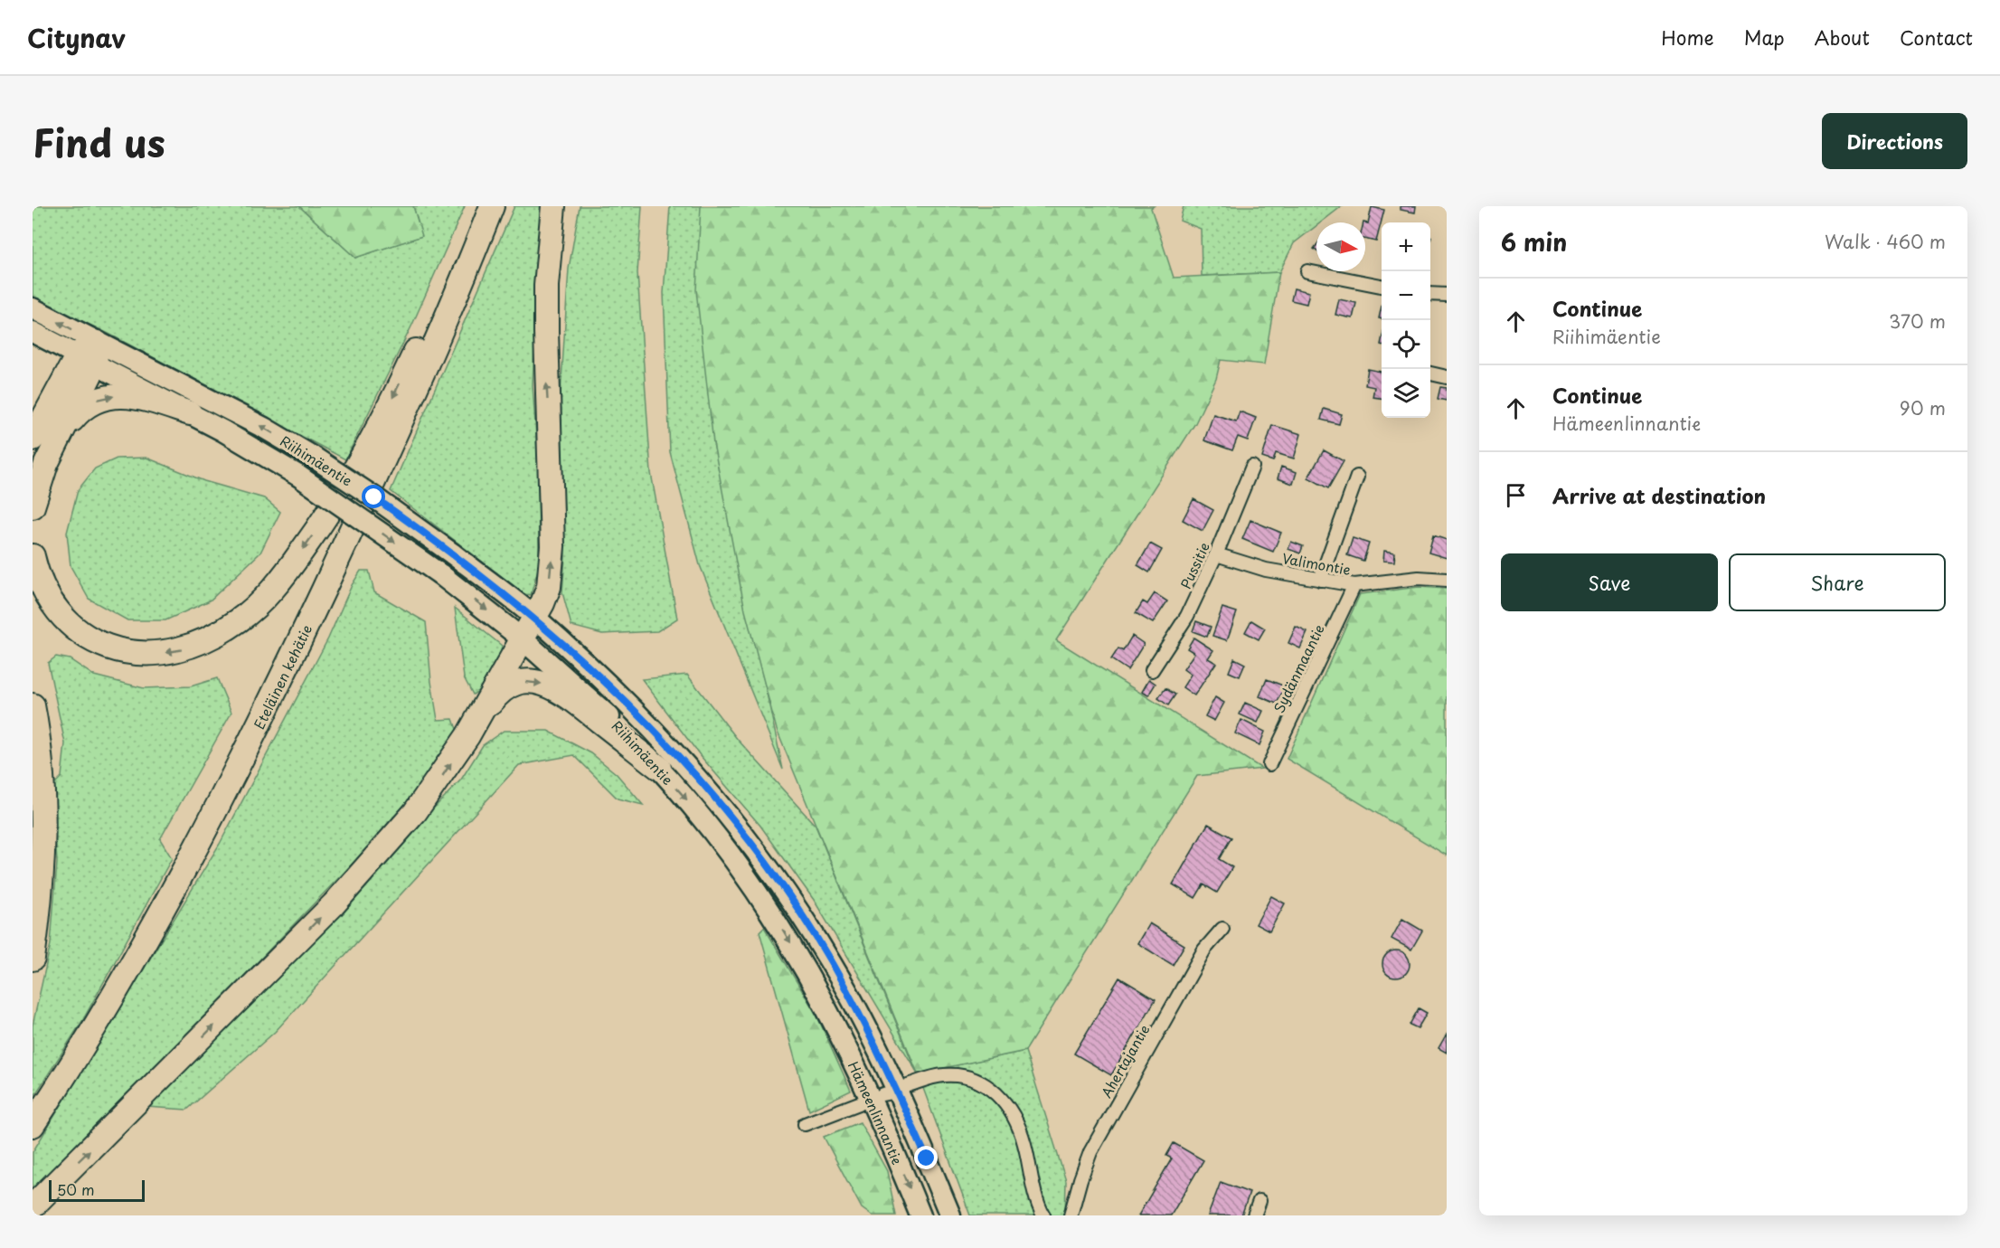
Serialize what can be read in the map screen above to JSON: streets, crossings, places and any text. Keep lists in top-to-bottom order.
{
  "streets": {
    "highway": ["Eteläinen kehätie"],
    "main road": ["Riihimäentie", "Hämeenlinnantie"],
    "street": [
      "Valimontie",
      "Pussitie",
      "Sydänmaantie",
      "Ahertajantie"
    ]
  },
  "crossings": [
    ["Riihimäentie", "Hämeenlinnantie"],
    ["Valimontie", "Pussitie"],
    ["Valimontie", "Sydänmaantie"]
  ],
  "scale_bar": "50 m",
  "north": "right",
  "page": {
    "header": "Citynav",
    "nav": [
      "Home",
      "Map",
      "About",
      "Contact"
    ],
    "title": "Find us",
    "buttons": [
      "Directions",
      ["Save", "Share"]
    ],
    "heading": ["6 min", "Walk · 460 m"],
    "map_buttons": ["+", "−"],
    "list": [
      ["Continue", "Riihimäentie", "370 m"],
      ["Continue", "Hämeenlinnantie", "90 m"],
      "Arrive at destination"
    ],
    "scale": "50 m"
  }
}
